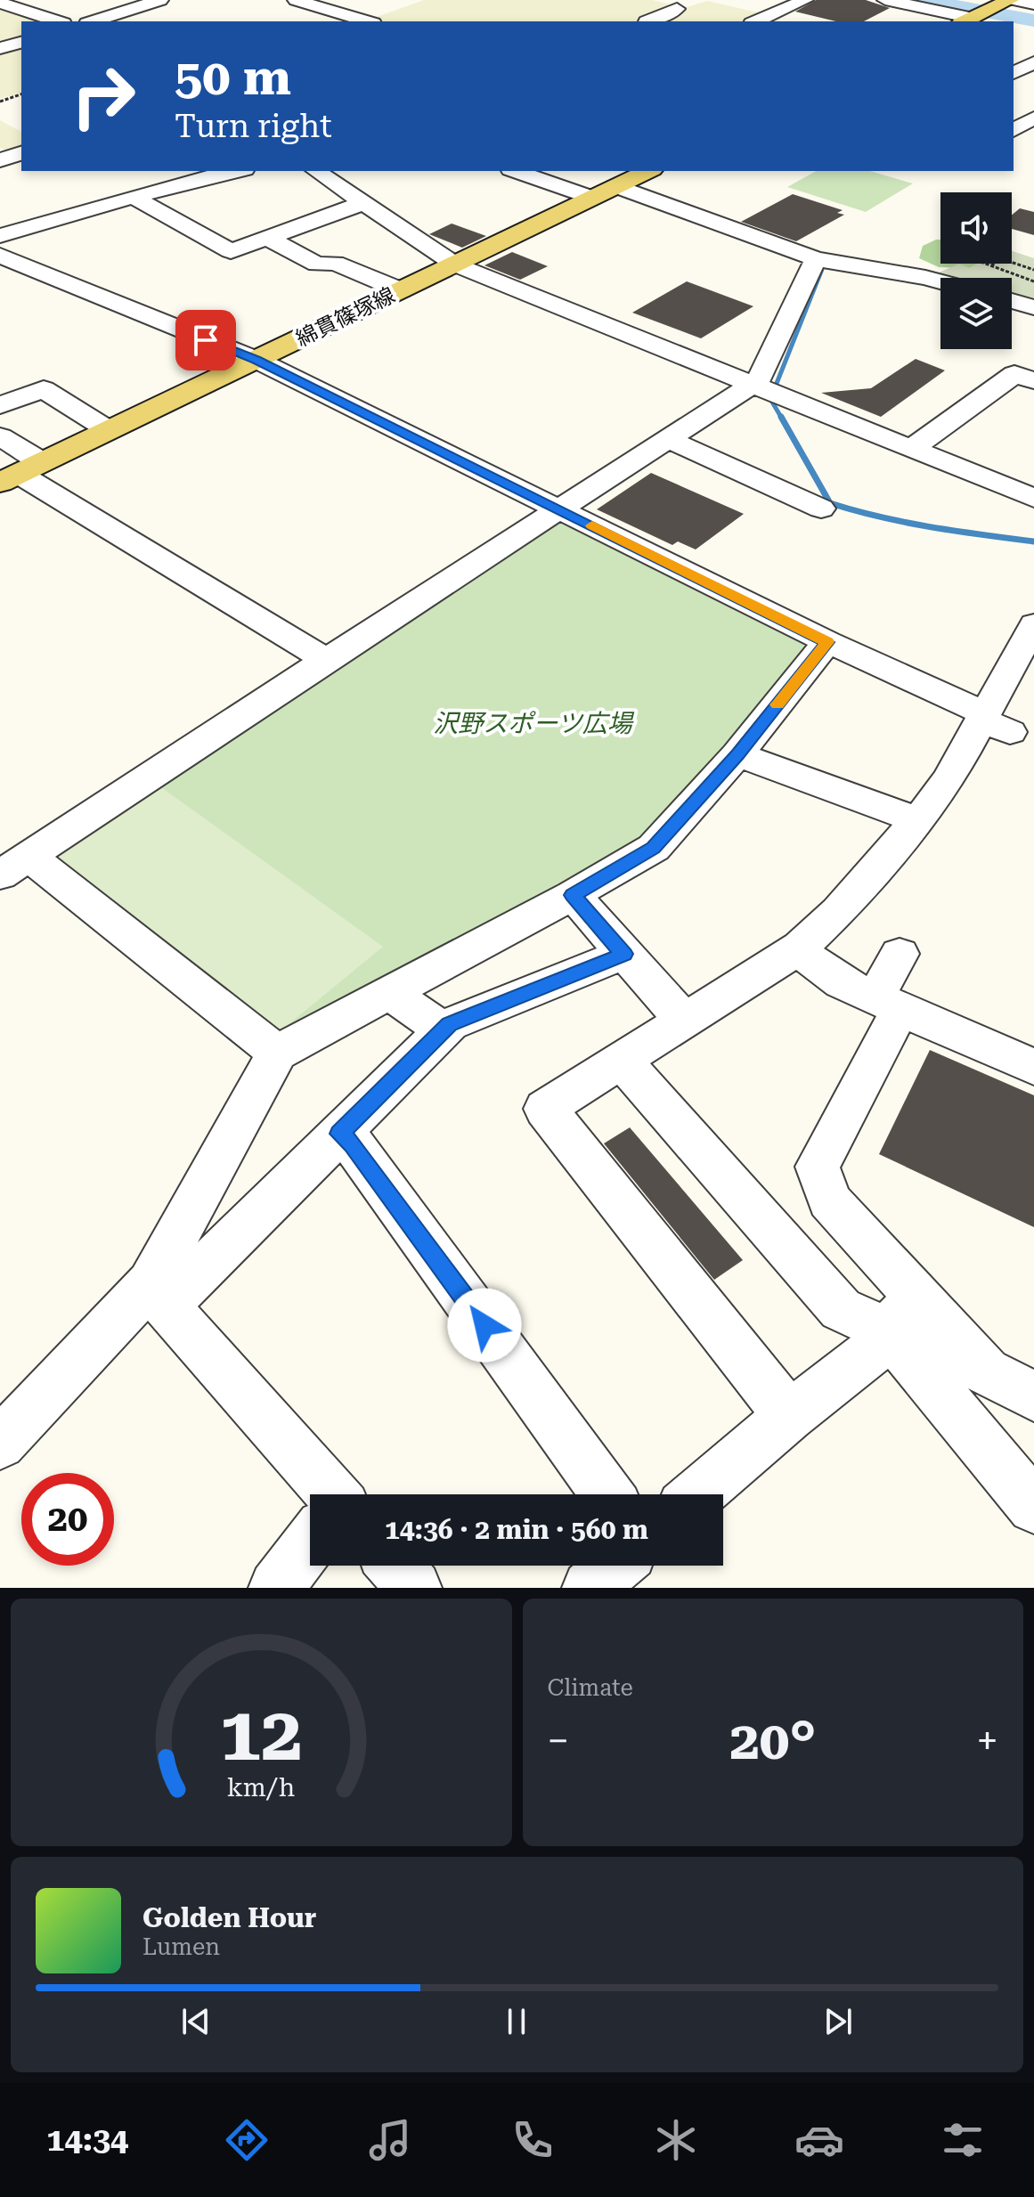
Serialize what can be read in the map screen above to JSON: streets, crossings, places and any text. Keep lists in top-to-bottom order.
{
  "streets": {
    "main road": ["綿貫篠塚線"]
  },
  "parks": ["沢野スポーツ広場"],
  "page": {
    "turn": ["50 m", "Turn right"],
    "limit": "20",
    "trip": "14:36 · 2 min · 560 m",
    "tile": "Climate",
    "heat": ["−", "20°", "+"],
    "song": ["Golden Hour", "Lumen"],
    "tabs": "14:34",
    "gauge": ["12", "km/h"]
  }
}
